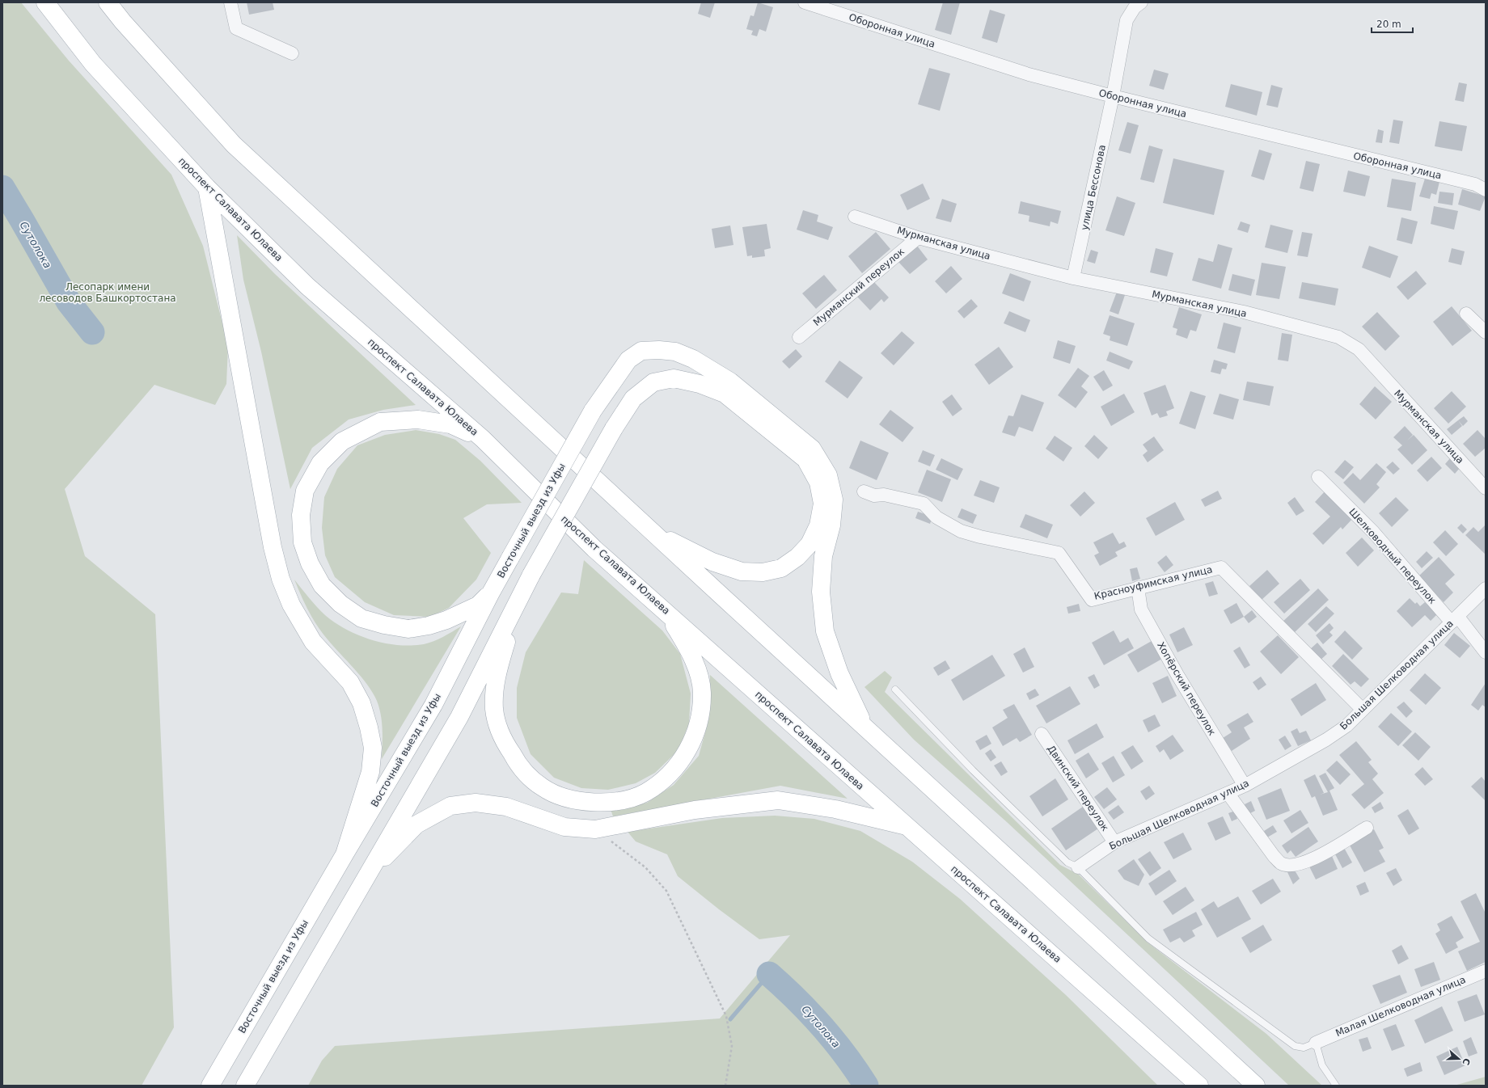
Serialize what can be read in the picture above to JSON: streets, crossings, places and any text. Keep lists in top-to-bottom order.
{
  "streets": {
    "main road": ["проспект Салавата Юлаева", "Восточный выезд из Уфы"],
    "street": [
      "Оборонная улица",
      "улица Бессонова",
      "Мурманская улица",
      "Мурманский переулок",
      "Шелководный переулок",
      "Красноуфимская улица",
      "Большая Шелководная улица",
      "Хопёрский переулок",
      "Двинский переулок",
      "Малая Шелководная улица"
    ]
  },
  "crossings": [
    ["Оборонная улица", "улица Бессонова"],
    ["улица Бессонова", "Мурманская улица"],
    ["Мурманская улица", "Мурманский переулок"],
    ["Шелководный переулок", "Большая Шелководная улица"],
    ["Красноуфимская улица", "Большая Шелководная улица"],
    ["Красноуфимская улица", "Хопёрский переулок"],
    ["Большая Шелководная улица", "Хопёрский переулок"],
    ["Большая Шелководная улица", "Двинский переулок"]
  ],
  "water": ["Сутолока"],
  "parks": ["Лесопарк имени лесоводов Башкортостана"],
  "scale_bar": "20 m",
  "north": "right"
}
